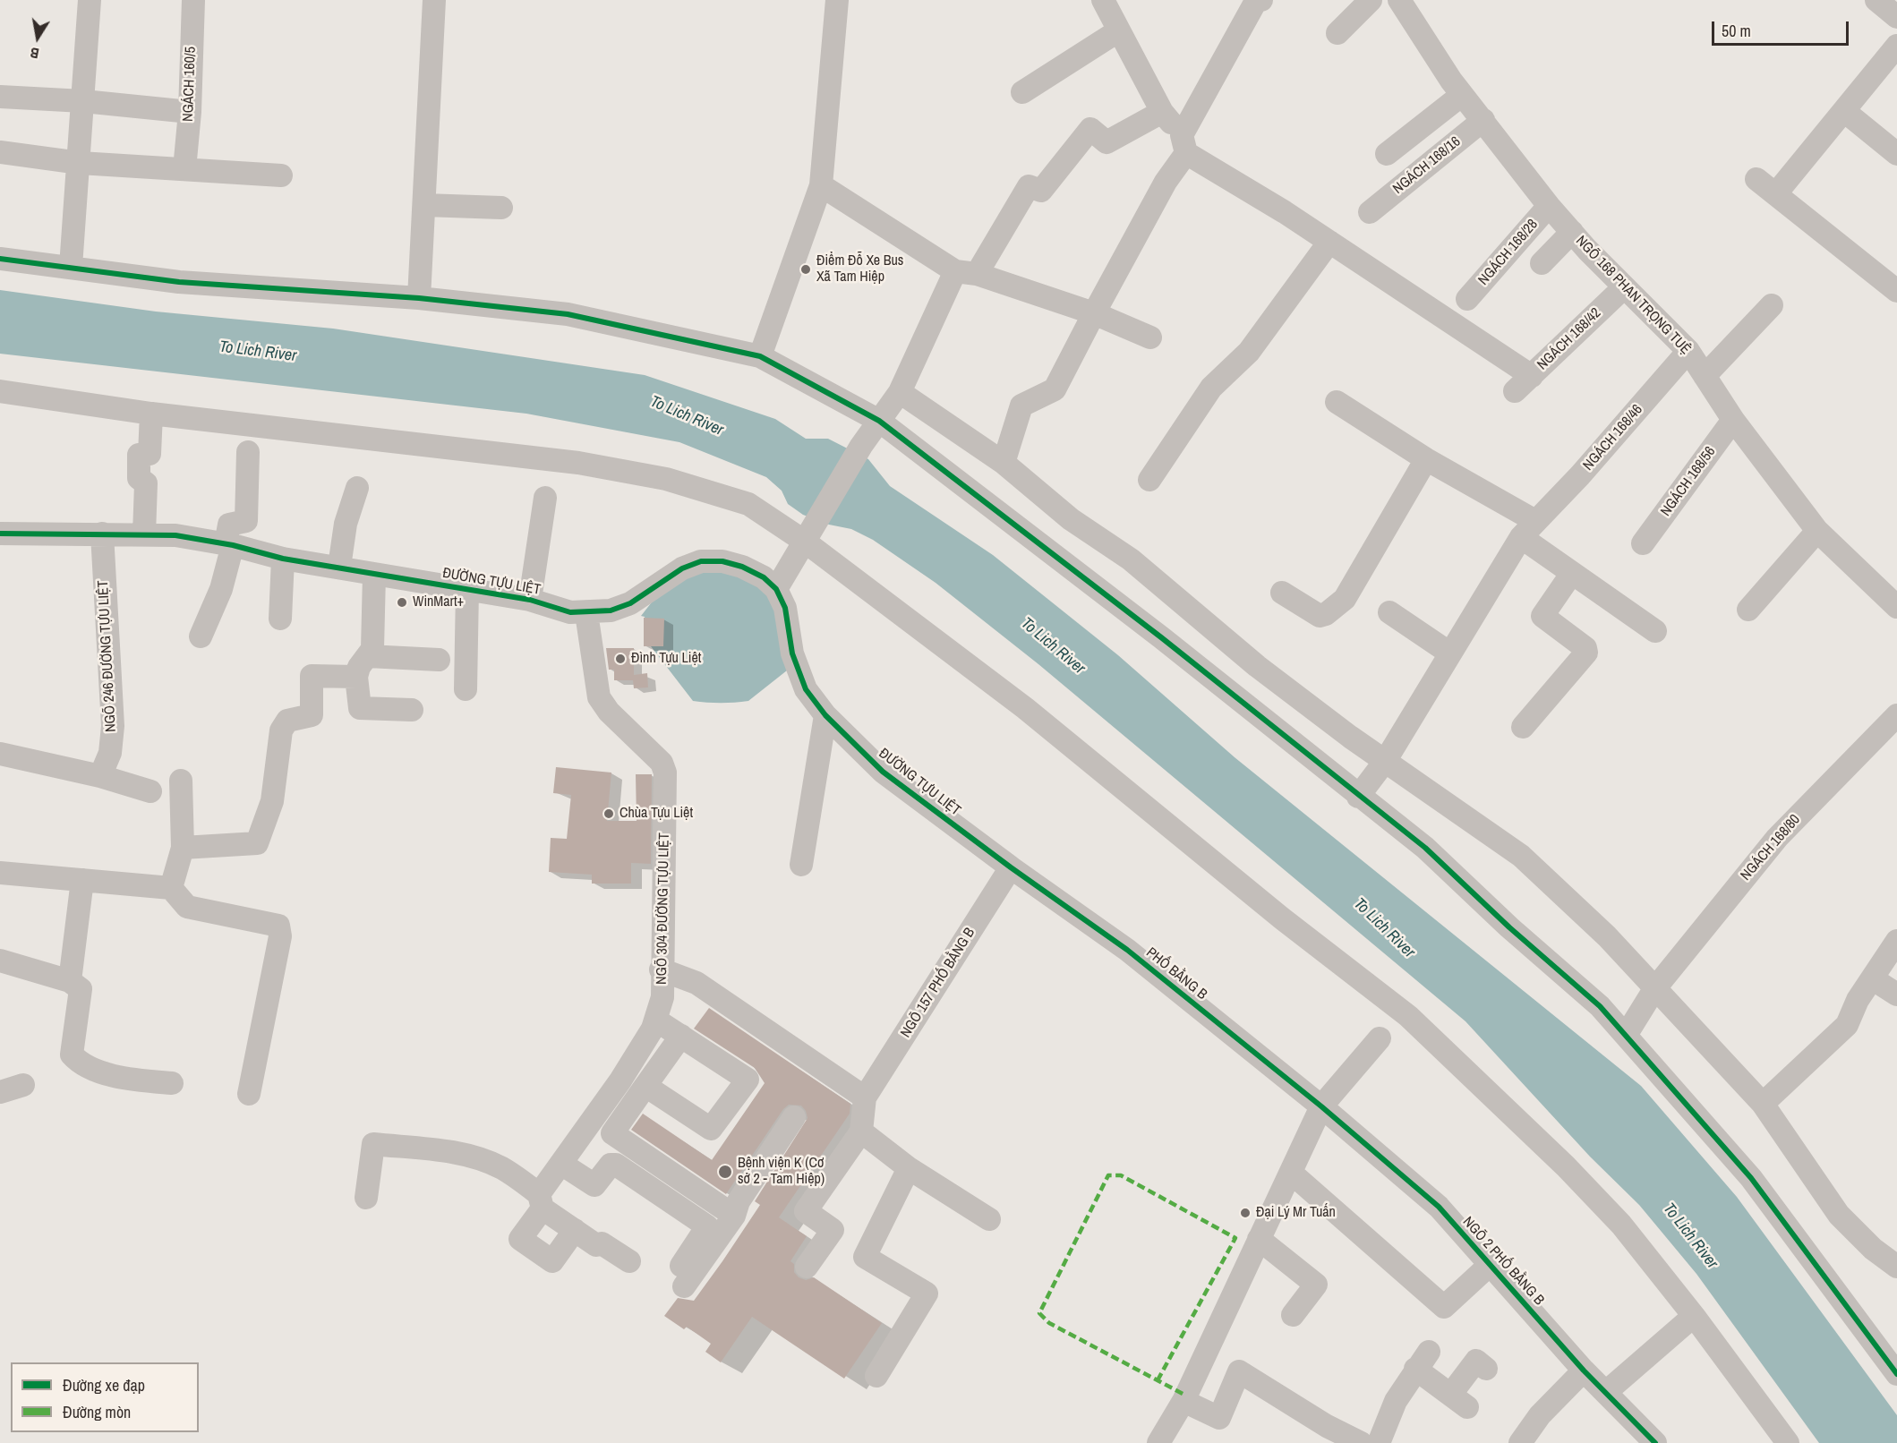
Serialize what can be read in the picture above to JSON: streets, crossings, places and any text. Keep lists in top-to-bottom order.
{
  "streets": {
    "street": [
      "NGÁCH 160/5",
      "NGÁCH 168/16",
      "NGÁCH 168/28",
      "NGÕ 168 PHAN TRỌNG TUỆ",
      "NGÁCH 168/42",
      "NGÁCH 168/46",
      "NGÁCH 168/56",
      "ĐƯỜNG TỰU LIỆT",
      "NGÕ 246 ĐƯỜNG TỰU LIỆT",
      "NGÁCH 168/80",
      "NGÕ 304 ĐƯỜNG TỰU LIỆT",
      "PHỐ BẰNG B",
      "NGÕ 157 PHỐ BẰNG B",
      "NGÕ 2 PHỐ BẰNG B"
    ]
  },
  "crossings": [
    ["NGÁCH 168/16", "NGÕ 168 PHAN TRỌNG TUỆ"],
    ["NGÁCH 168/28", "NGÕ 168 PHAN TRỌNG TUỆ"],
    ["NGÕ 168 PHAN TRỌNG TUỆ", "NGÁCH 168/42"],
    ["NGÕ 168 PHAN TRỌNG TUỆ", "NGÁCH 168/46"],
    ["NGÕ 168 PHAN TRỌNG TUỆ", "NGÁCH 168/56"],
    ["ĐƯỜNG TỰU LIỆT", "NGÕ 246 ĐƯỜNG TỰU LIỆT"],
    ["ĐƯỜNG TỰU LIỆT", "NGÕ 304 ĐƯỜNG TỰU LIỆT"],
    ["ĐƯỜNG TỰU LIỆT", "PHỐ BẰNG B"],
    ["ĐƯỜNG TỰU LIỆT", "NGÕ 157 PHỐ BẰNG B"],
    ["PHỐ BẰNG B", "NGÕ 157 PHỐ BẰNG B"],
    ["PHỐ BẰNG B", "NGÕ 2 PHỐ BẰNG B"]
  ],
  "water": ["To Lich River"],
  "places": [
    "Điểm Đỗ Xe Bus Xã Tam Hiệp",
    "WinMart+",
    "Đình Tựu Liệt",
    "Chùa Tựu Liệt",
    "Bệnh viện K (Cơ sở 2 - Tam Hiệp)",
    "Đại Lý Mr Tuấn"
  ],
  "legend": ["Đường xe đạp", "Đường mòn"],
  "scale_bar": "50 m",
  "north": "bottom"
}
